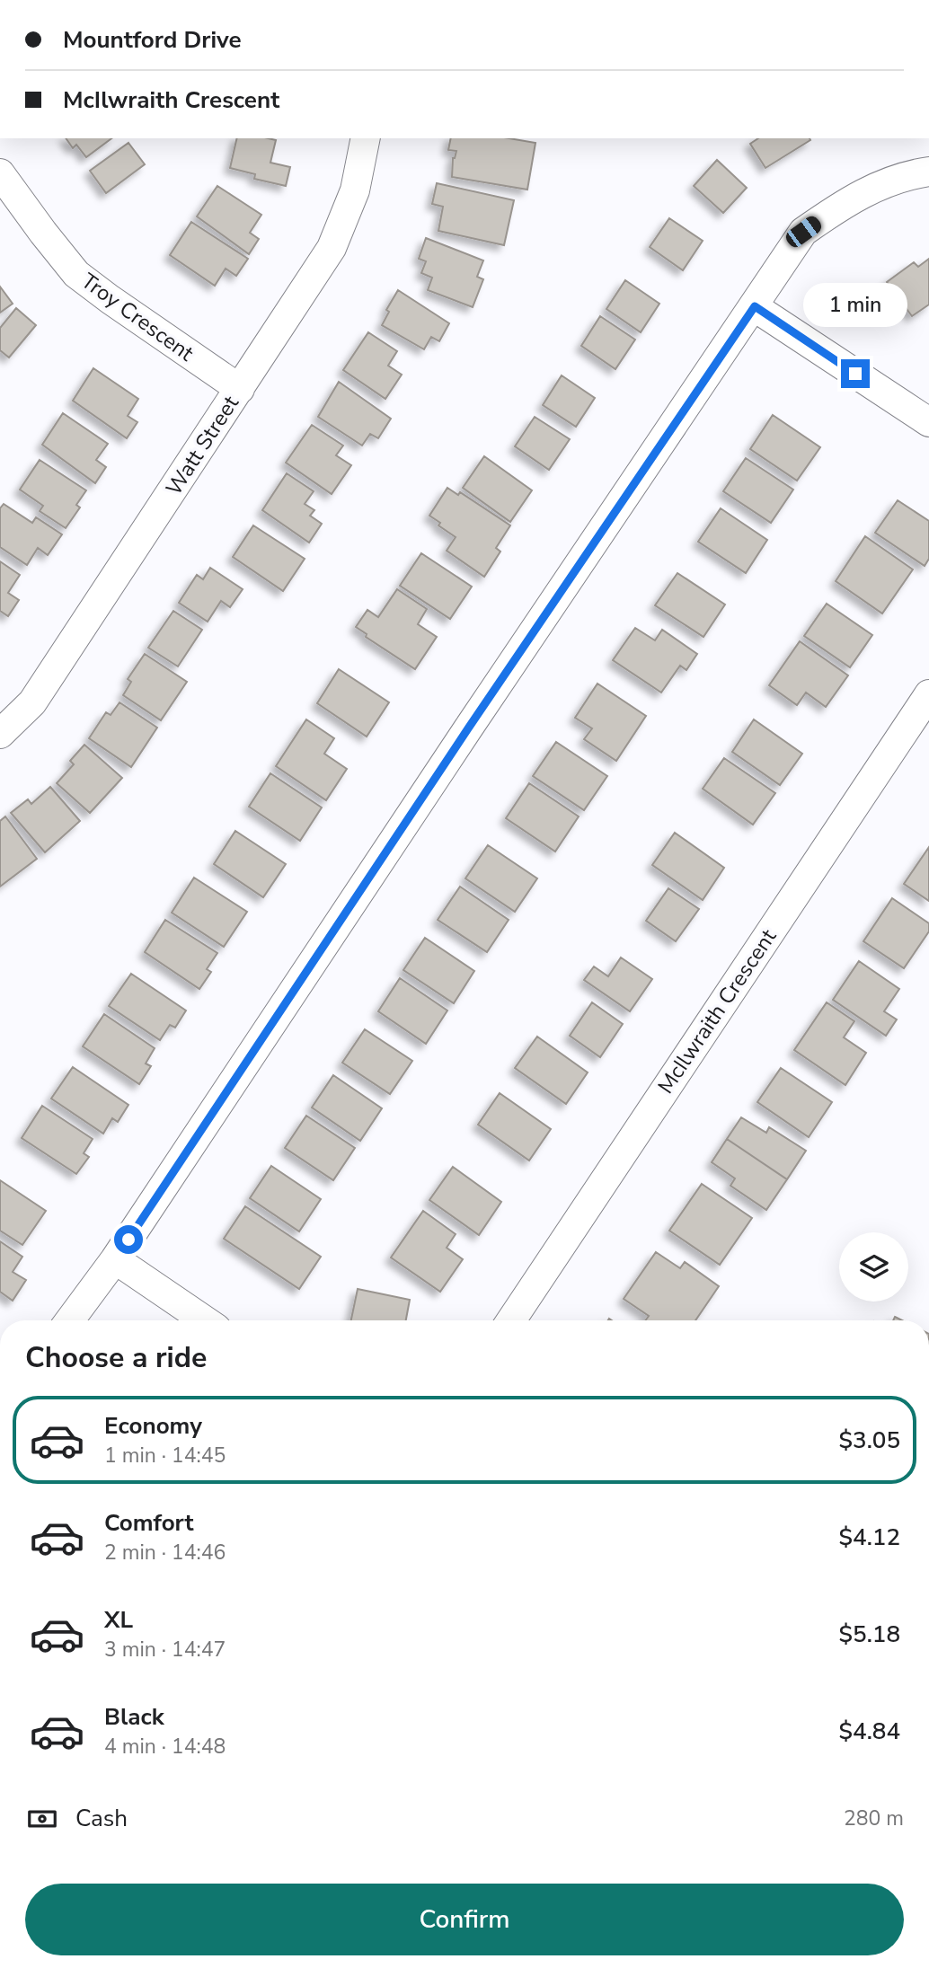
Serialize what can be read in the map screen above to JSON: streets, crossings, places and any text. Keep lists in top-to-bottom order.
{
  "streets": {
    "street": ["Troy Crescent", "Watt Street", "McIlwraith Crescent"]
  },
  "crossings": [
    ["Troy Crescent", "Watt Street"]
  ],
  "page": {
    "banner": ["Mountford Drive", "McIlwraith Crescent"],
    "bubble": "1 min",
    "heading": "Choose a ride",
    "list": [
      {
        "name": "Economy",
        "note": "1 min · 14:45",
        "value": "$3.05"
      },
      {
        "name": "Comfort",
        "note": "2 min · 14:46",
        "value": "$4.12"
      },
      {
        "name": "XL",
        "note": "3 min · 14:47",
        "value": "$5.18"
      },
      {
        "name": "Black",
        "note": "4 min · 14:48",
        "value": "$4.84"
      }
    ],
    "pay": ["Cash", "280 m"],
    "buttons": "Confirm"
  }
}
